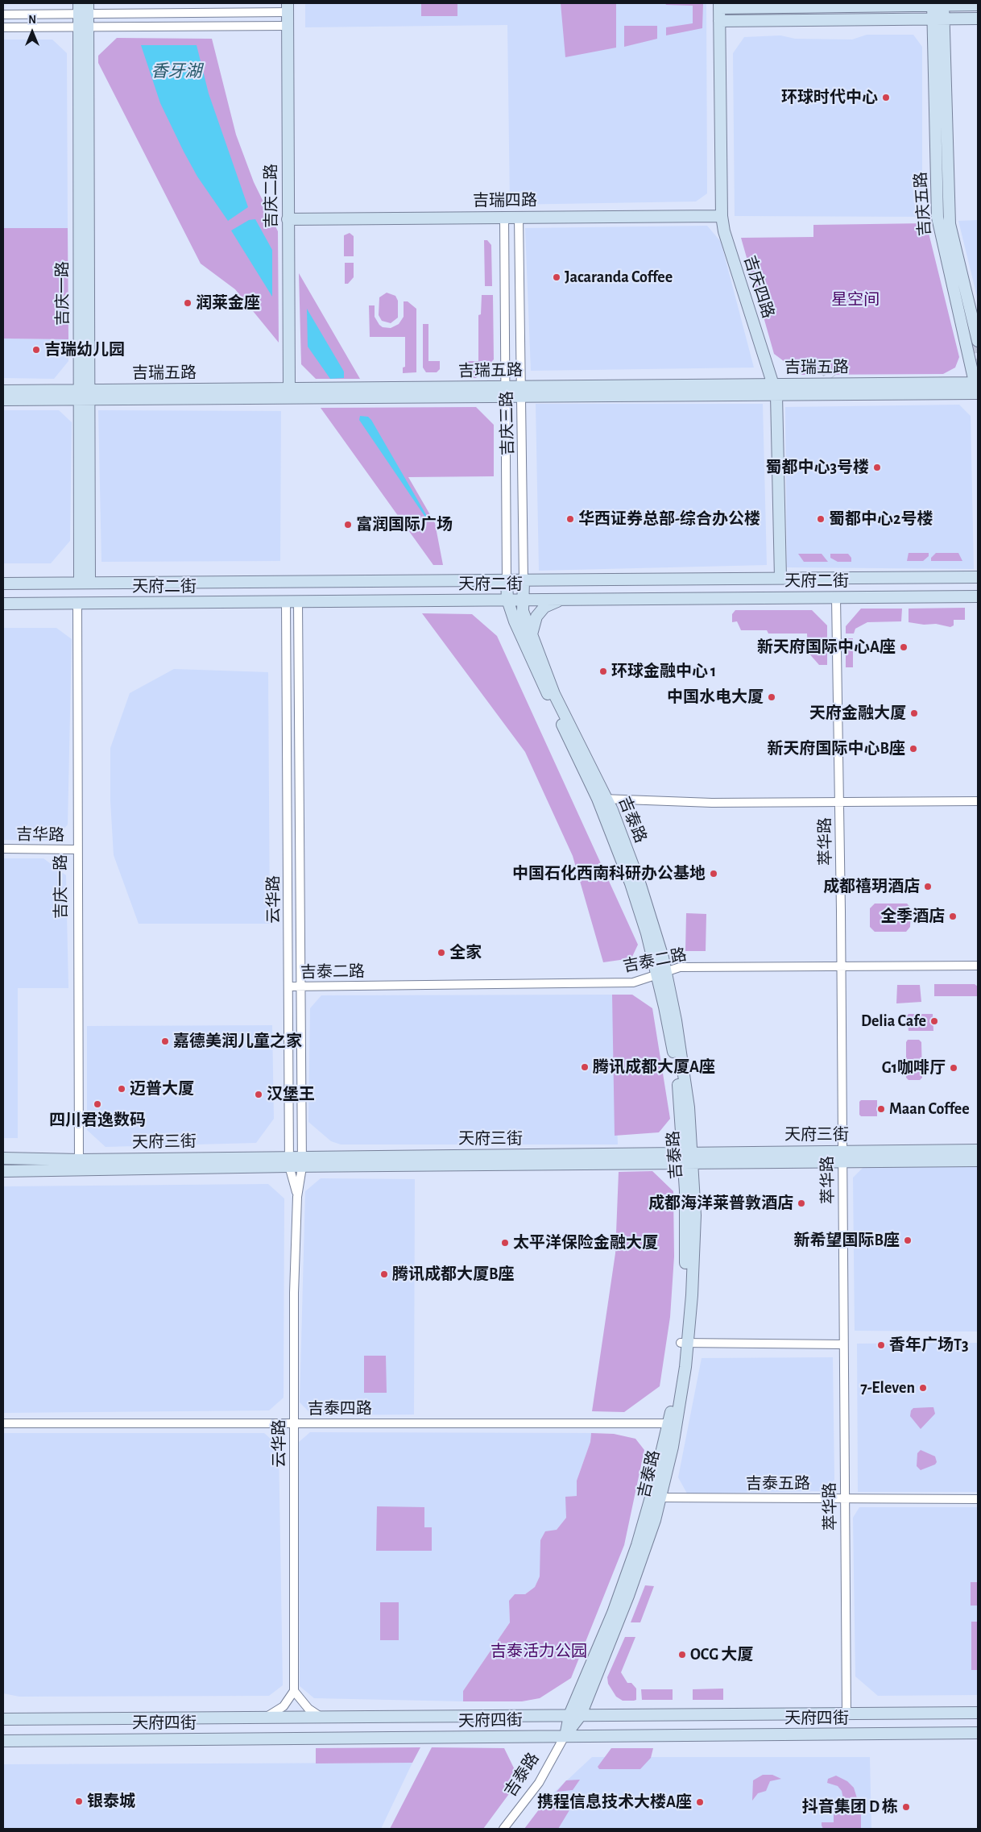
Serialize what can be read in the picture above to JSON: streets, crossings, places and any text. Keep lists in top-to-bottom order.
{
  "streets": {
    "street": [
      "吉庆二路",
      "吉瑞四路",
      "吉庆五路",
      "吉庆四路",
      "吉庆一路",
      "吉瑞五路",
      "吉庆三路",
      "天府二街",
      "吉泰路",
      "吉华路",
      "萃华路",
      "云华路",
      "吉泰二路",
      "天府三街",
      "吉泰四路",
      "吉泰五路",
      "天府四街"
    ]
  },
  "crossings": [
    ["吉庆二路", "吉瑞四路"],
    ["吉庆二路", "吉瑞五路"],
    ["吉瑞四路", "吉庆四路"],
    ["吉瑞四路", "吉庆三路"],
    ["吉庆五路", "吉瑞五路"],
    ["吉庆四路", "吉瑞五路"],
    ["吉庆四路", "天府二街"],
    ["吉庆一路", "吉瑞五路"],
    ["吉庆一路", "天府二街"],
    ["吉庆一路", "吉华路"],
    ["吉庆一路", "天府三街"],
    ["吉瑞五路", "吉庆三路"],
    ["吉庆三路", "天府二街"],
    ["吉庆三路", "吉泰路"],
    ["天府二街", "吉泰路"],
    ["天府二街", "萃华路"],
    ["天府二街", "云华路"],
    ["吉泰路", "吉泰二路"],
    ["吉泰路", "天府三街"],
    ["吉泰路", "吉泰四路"],
    ["吉泰路", "吉泰五路"],
    ["吉泰路", "天府四街"],
    ["萃华路", "吉泰二路"],
    ["萃华路", "天府三街"],
    ["萃华路", "吉泰五路"],
    ["萃华路", "天府四街"],
    ["云华路", "吉泰二路"],
    ["云华路", "天府三街"],
    ["云华路", "吉泰四路"]
  ],
  "water": ["香牙湖"],
  "parks": ["星空间", "吉泰活力公园"],
  "places": [
    "环球时代中心",
    "Jacaranda Coffee",
    "润莱金座",
    "吉瑞幼儿园",
    "蜀都中心3号楼",
    "华西证券总部-综合办公楼",
    "蜀都中心2号楼",
    "富润国际广场",
    "新天府国际中心A座",
    "环球金融中心 1",
    "中国水电大厦",
    "天府金融大厦",
    "新天府国际中心B座",
    "中国石化西南科研办公基地",
    "成都禧玥酒店",
    "全季酒店",
    "全家",
    "Delia Cafe",
    "嘉德美润儿童之家",
    "腾讯成都大厦A座",
    "G1咖啡厅",
    "迈普大厦",
    "汉堡王",
    "四川君逸数码",
    "Maan Coffee",
    "成都海洋莱普敦酒店",
    "新希望国际B座",
    "太平洋保险金融大厦",
    "腾讯成都大厦B座",
    "香年广场T3",
    "7-Eleven",
    "OCG 大厦",
    "银泰城",
    "携程信息技术大楼A座",
    "抖音集团 D 栋"
  ],
  "north": "top"
}
